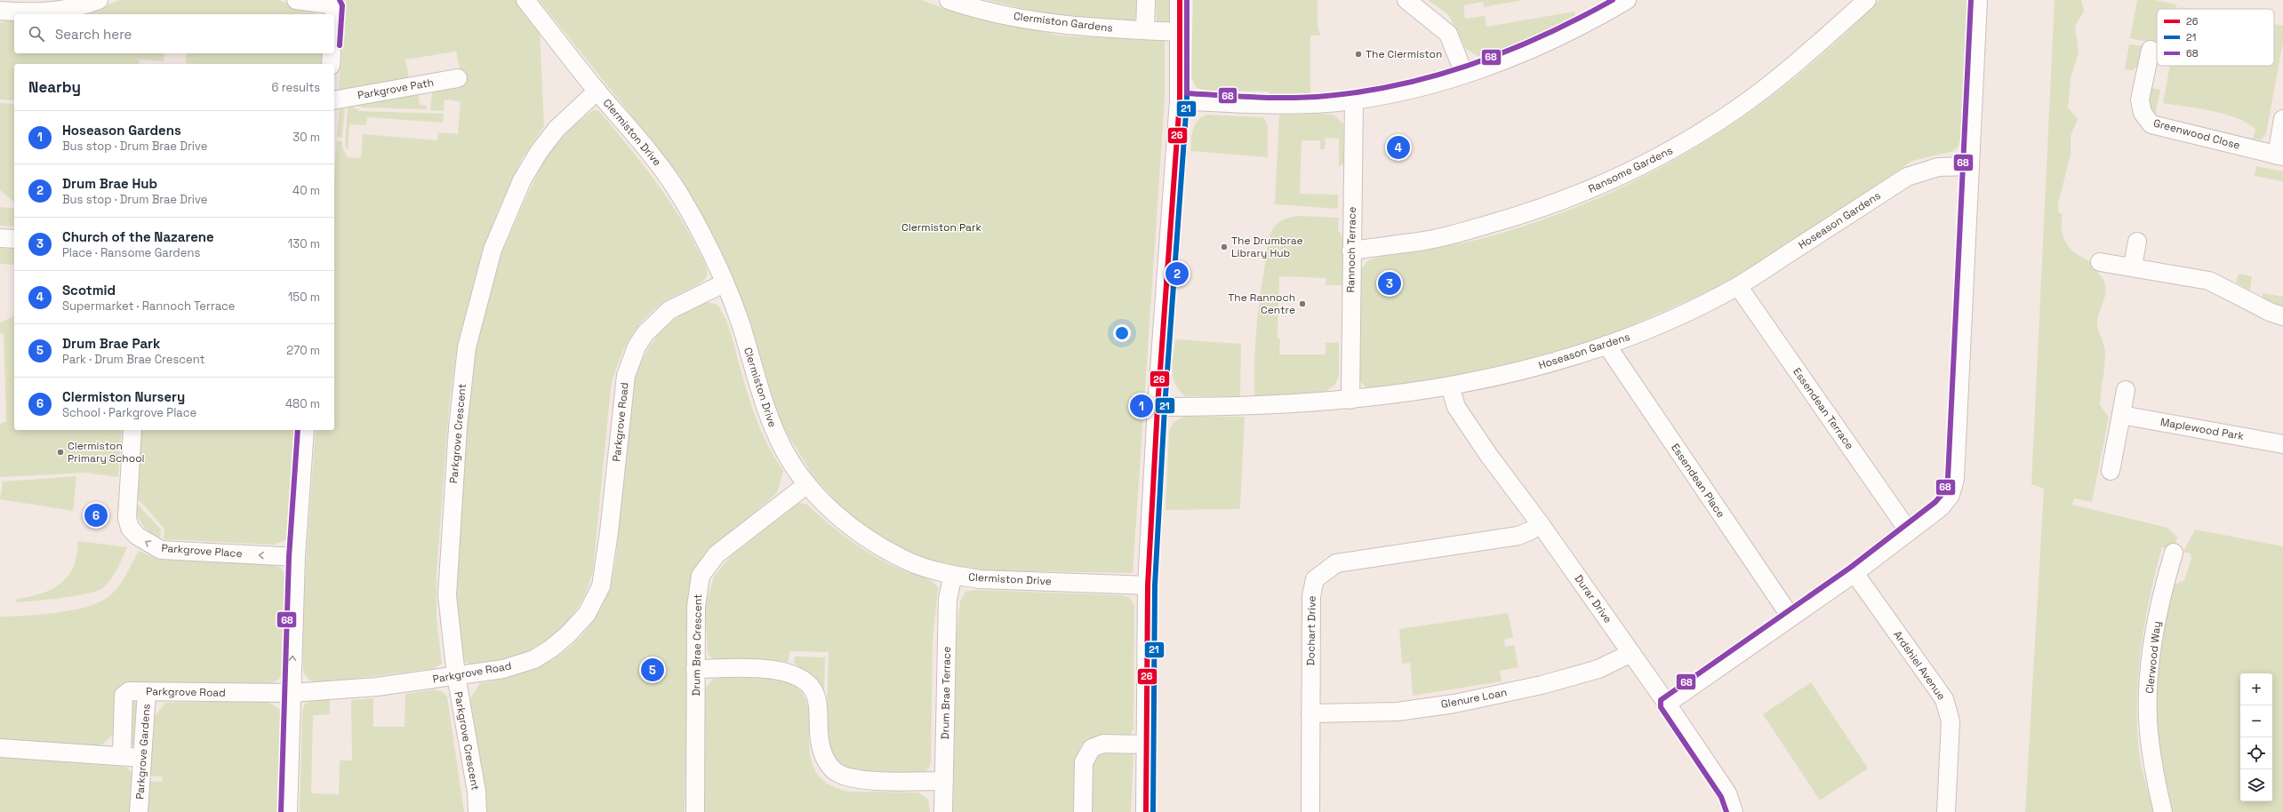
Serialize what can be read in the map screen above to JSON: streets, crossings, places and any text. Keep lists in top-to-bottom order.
{
  "streets": {
    "street": [
      "Clermiston Gardens",
      "Parkgrove Path",
      "Clermiston Drive",
      "Greenwood Close",
      "Ransome Gardens",
      "Hoseason Gardens",
      "Rannoch Terrace",
      "Essendean Terrace",
      "Parkgrove Road",
      "Maplewood Park",
      "Parkgrove Crescent",
      "Essendean Place",
      "Parkgrove Place",
      "Durar Drive",
      "Dochart Drive",
      "Drum Brae Crescent",
      "Clerwood Way",
      "Ardshiel Avenue",
      "Drum Brae Terrace",
      "Glenure Loan",
      "Parkgrove Gardens"
    ]
  },
  "crossings": [
    ["Clermiston Drive", "Parkgrove Road"],
    ["Clermiston Drive", "Parkgrove Crescent"],
    ["Clermiston Drive", "Drum Brae Crescent"],
    ["Clermiston Drive", "Drum Brae Terrace"],
    ["Ransome Gardens", "Rannoch Terrace"],
    ["Hoseason Gardens", "Rannoch Terrace"],
    ["Hoseason Gardens", "Essendean Terrace"],
    ["Hoseason Gardens", "Essendean Place"],
    ["Hoseason Gardens", "Durar Drive"],
    ["Parkgrove Road", "Parkgrove Crescent"],
    ["Parkgrove Road", "Parkgrove Gardens"],
    ["Durar Drive", "Dochart Drive"],
    ["Durar Drive", "Glenure Loan"],
    ["Dochart Drive", "Glenure Loan"]
  ],
  "parks": ["Clermiston Park"],
  "places": [
    "The Clermiston",
    "The Drumbrae Library Hub",
    "The Rannoch Centre",
    "Clermiston Primary School"
  ],
  "lines": ["transit line 26", "transit line 21", "transit line 68"],
  "legend": ["26", "21", "68"],
  "page": {
    "search": "Search here",
    "heading": ["Nearby", "6 results"],
    "list": [
      {
        "mark": "1",
        "name": "Hoseason Gardens",
        "note": "Bus stop · Drum Brae Drive",
        "value": "30 m"
      },
      {
        "mark": "2",
        "name": "Drum Brae Hub",
        "note": "Bus stop · Drum Brae Drive",
        "value": "40 m"
      },
      {
        "mark": "3",
        "name": "Church of the Nazarene",
        "note": "Place · Ransome Gardens",
        "value": "130 m"
      },
      {
        "mark": "4",
        "name": "Scotmid",
        "note": "Supermarket · Rannoch Terrace",
        "value": "150 m"
      },
      {
        "mark": "5",
        "name": "Drum Brae Park",
        "note": "Park · Drum Brae Crescent",
        "value": "270 m"
      },
      {
        "mark": "6",
        "name": "Clermiston Nursery",
        "note": "School · Parkgrove Place",
        "value": "480 m"
      }
    ],
    "pins": [
      "4",
      "2",
      "3",
      "1",
      "6",
      "5"
    ],
    "map_buttons": ["+", "−"]
  }
}
